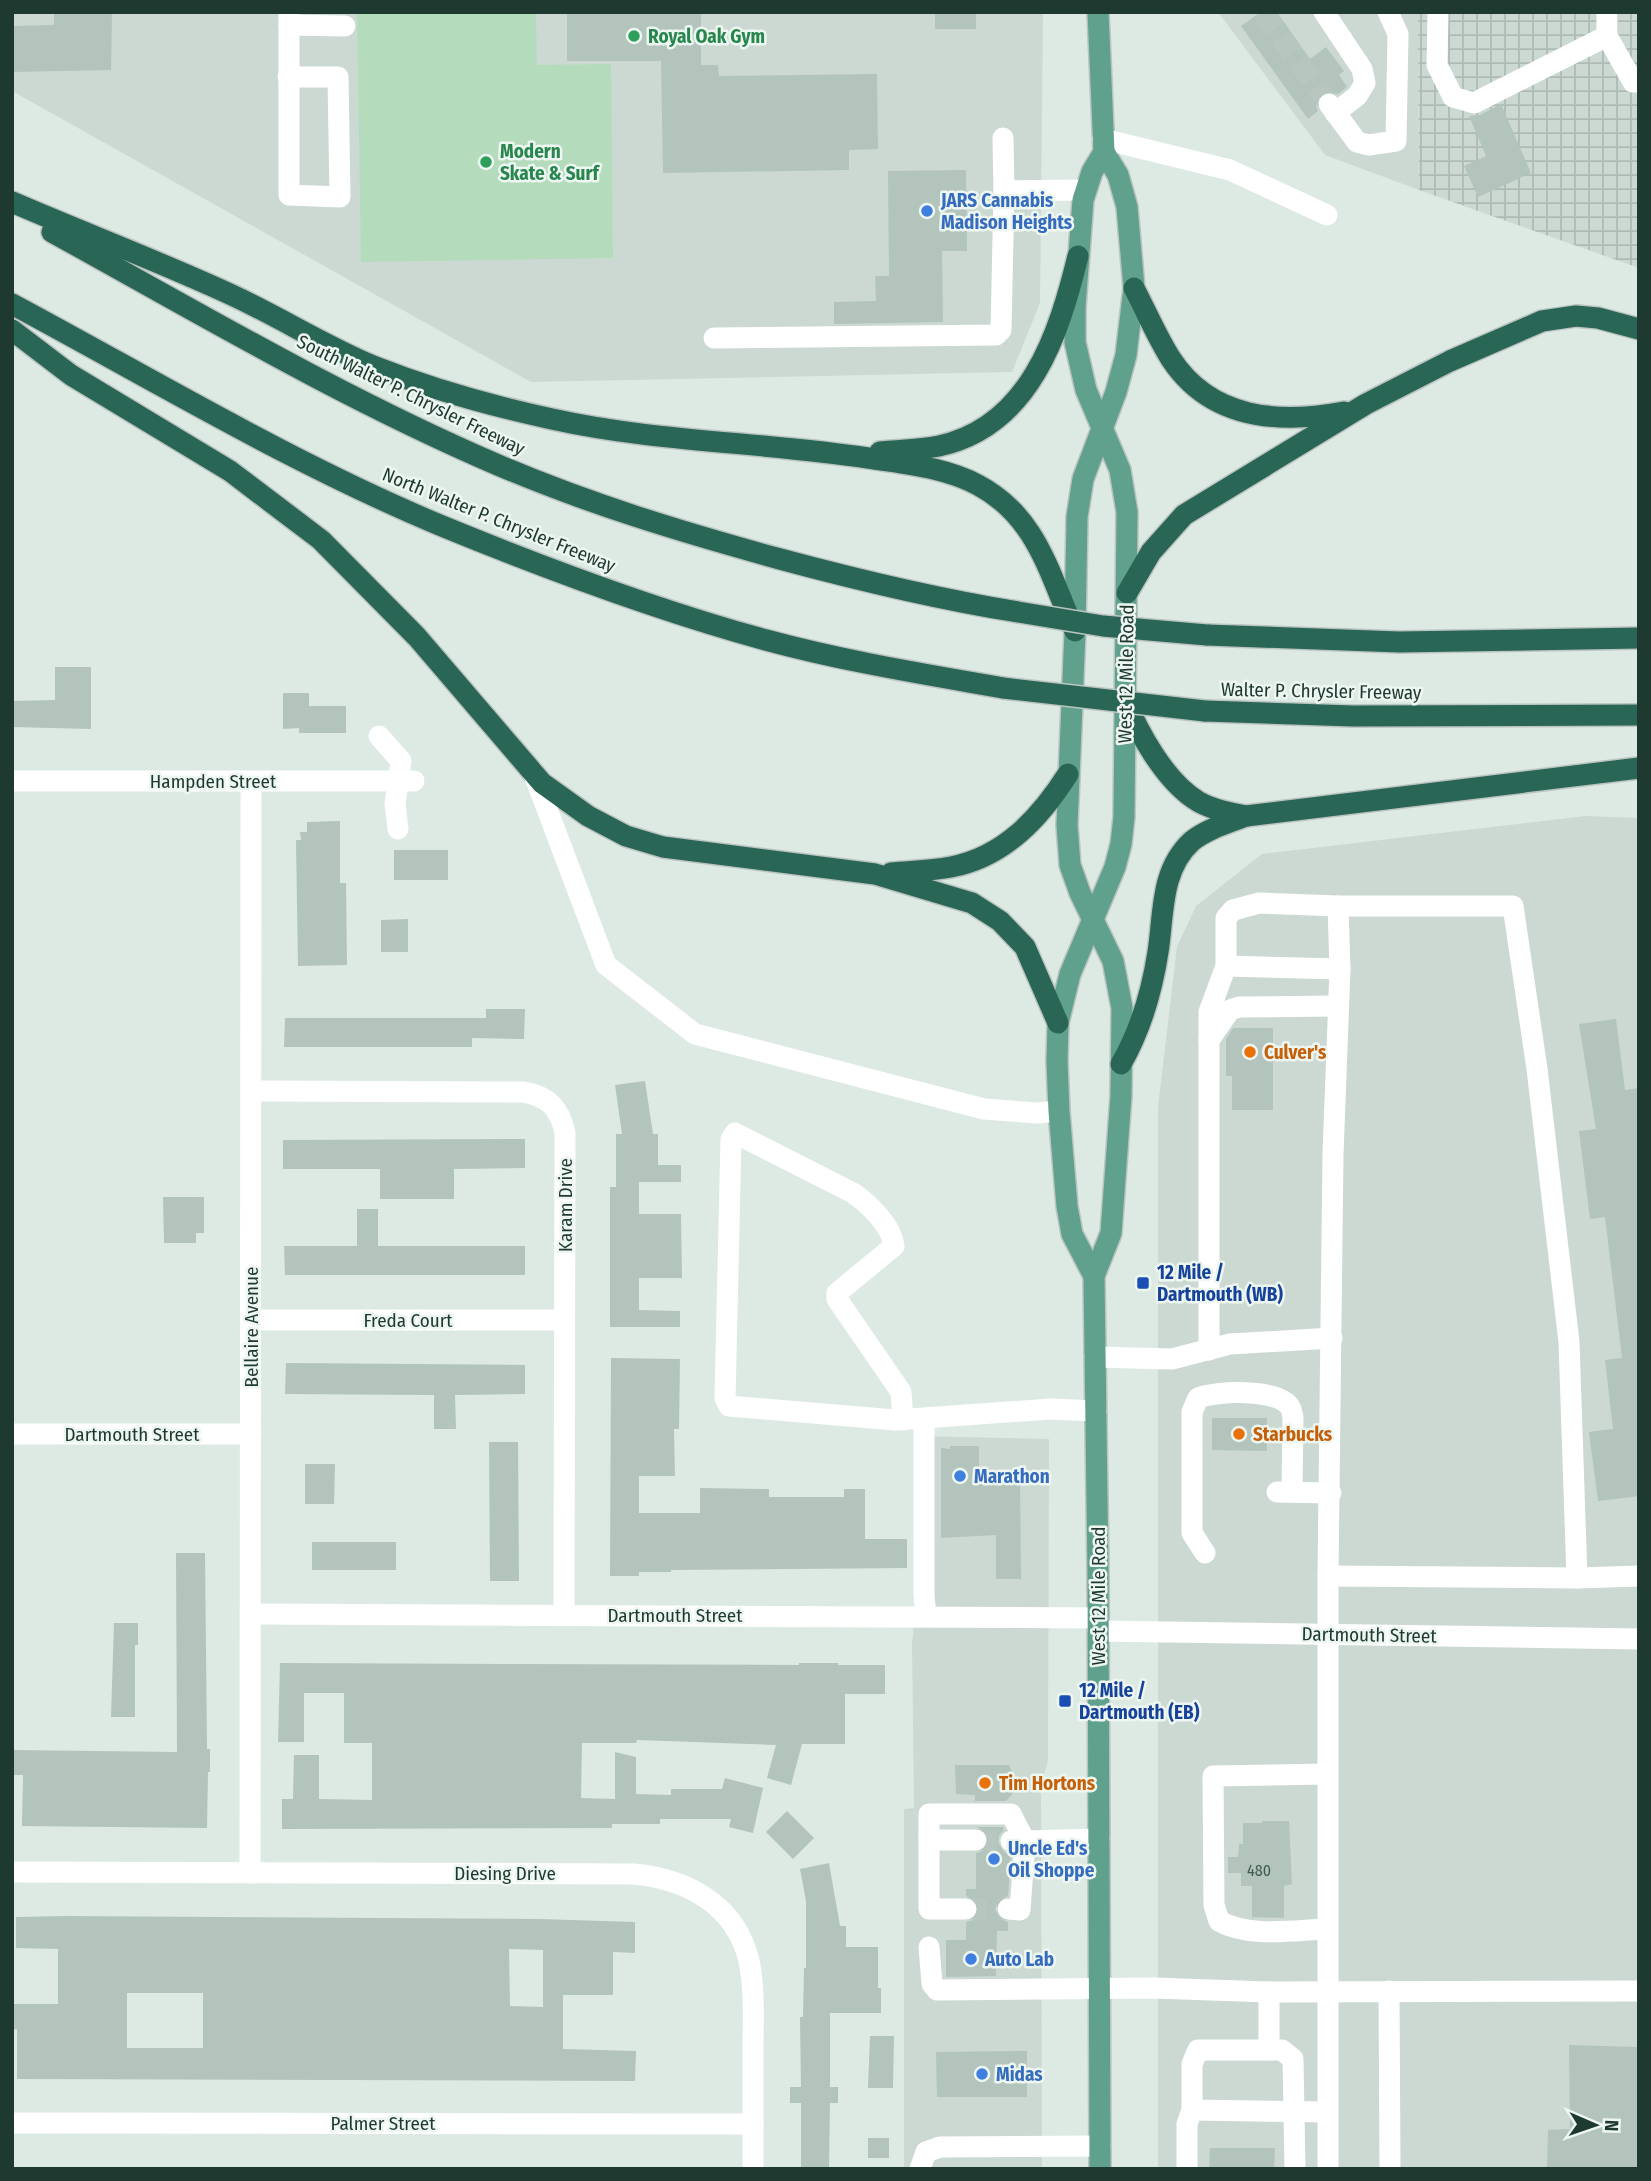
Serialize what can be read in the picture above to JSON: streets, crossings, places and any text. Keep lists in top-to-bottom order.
{
  "streets": {
    "highway": ["South Walter P. Chrysler Freeway", "North Walter P. Chrysler Freeway", "Walter P. Chrysler Freeway"],
    "main road": ["West 12 Mile Road"],
    "street": [
      "Hampden Street",
      "Karam Drive",
      "Freda Court",
      "Bellaire Avenue",
      "Dartmouth Street",
      "Diesing Drive",
      "Palmer Street"
    ]
  },
  "crossings": [
    ["North Walter P. Chrysler Freeway", "Walter P. Chrysler Freeway"],
    ["West 12 Mile Road", "Dartmouth Street"],
    ["Hampden Street", "Bellaire Avenue"],
    ["Karam Drive", "Freda Court"],
    ["Karam Drive", "Bellaire Avenue"],
    ["Karam Drive", "Dartmouth Street"],
    ["Freda Court", "Bellaire Avenue"],
    ["Bellaire Avenue", "Dartmouth Street"],
    ["Bellaire Avenue", "Diesing Drive"],
    ["Diesing Drive", "Palmer Street"]
  ],
  "places": {
    "other": [
      "Royal Oak Gym",
      "Modern Skate & Surf",
      "JARS Cannabis Madison Heights",
      "Culver's",
      "Starbucks",
      "Marathon",
      "Tim Hortons",
      "Uncle Ed's Oil Shoppe",
      "Auto Lab",
      "Midas"
    ],
    "transit": ["12 Mile / Dartmouth (WB)", "12 Mile / Dartmouth (EB)"]
  },
  "house_numbers": ["480"],
  "north": "right"
}
